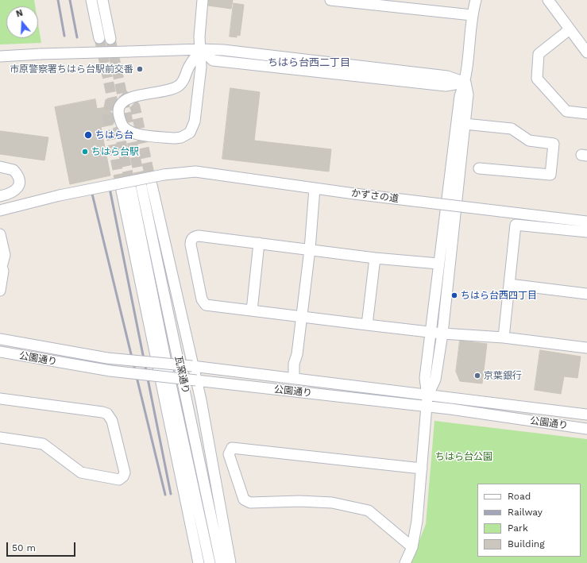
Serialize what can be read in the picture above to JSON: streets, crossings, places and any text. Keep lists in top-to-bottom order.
{
  "streets": {
    "street": ["かずさの道", "公園通り", "瓦窯通り"]
  },
  "crossings": [
    ["公園通り", "瓦窯通り"]
  ],
  "districts": ["ちはら台西二丁目"],
  "parks": ["ちはら台公園"],
  "places": [
    "市原警察署ちはら台駅前交番",
    "ちはら台",
    "ちはら台駅",
    "ちはら台西四丁目",
    "京葉銀行"
  ],
  "legend": [
    "Road",
    "Railway",
    "Park",
    "Building"
  ],
  "scale_bar": "50 m",
  "north": "top"
}
